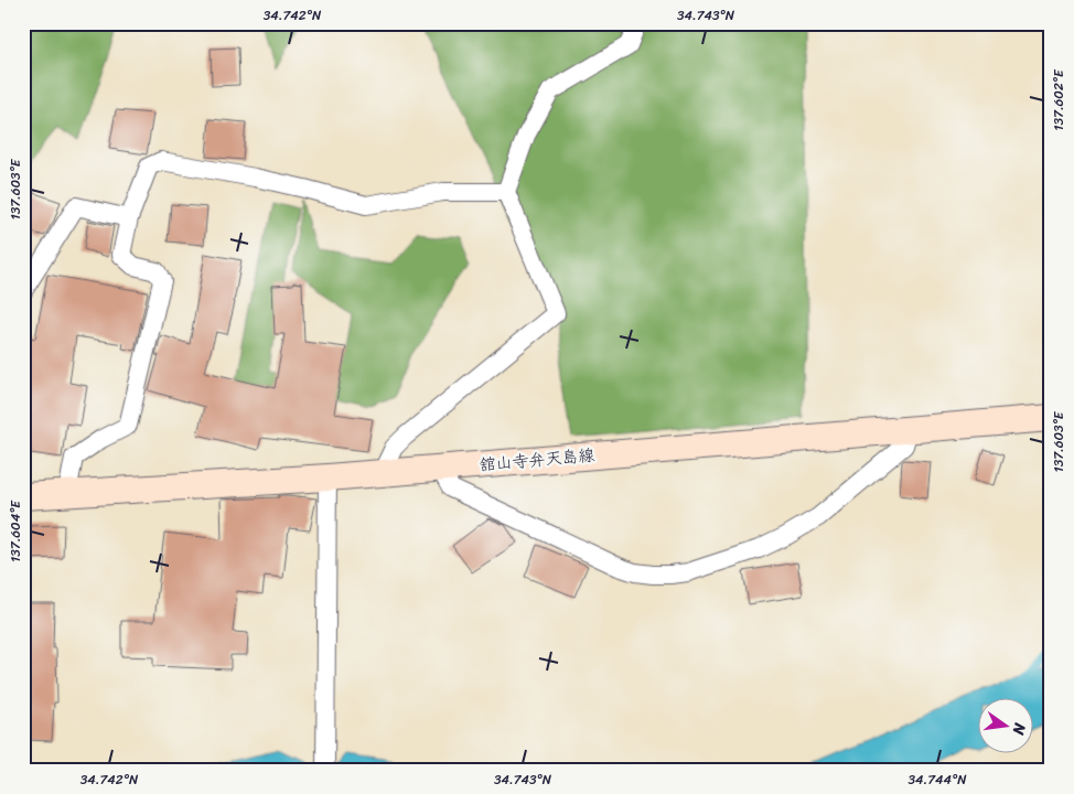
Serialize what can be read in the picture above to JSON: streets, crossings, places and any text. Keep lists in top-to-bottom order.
{
  "streets": {
    "main road": ["舘山寺弁天島線"]
  },
  "north": "right",
  "coordinates": [
    "34.742°N",
    "34.743°N",
    "137.602°E",
    "137.603°E",
    "137.604°E",
    "34.744°N"
  ]
}
